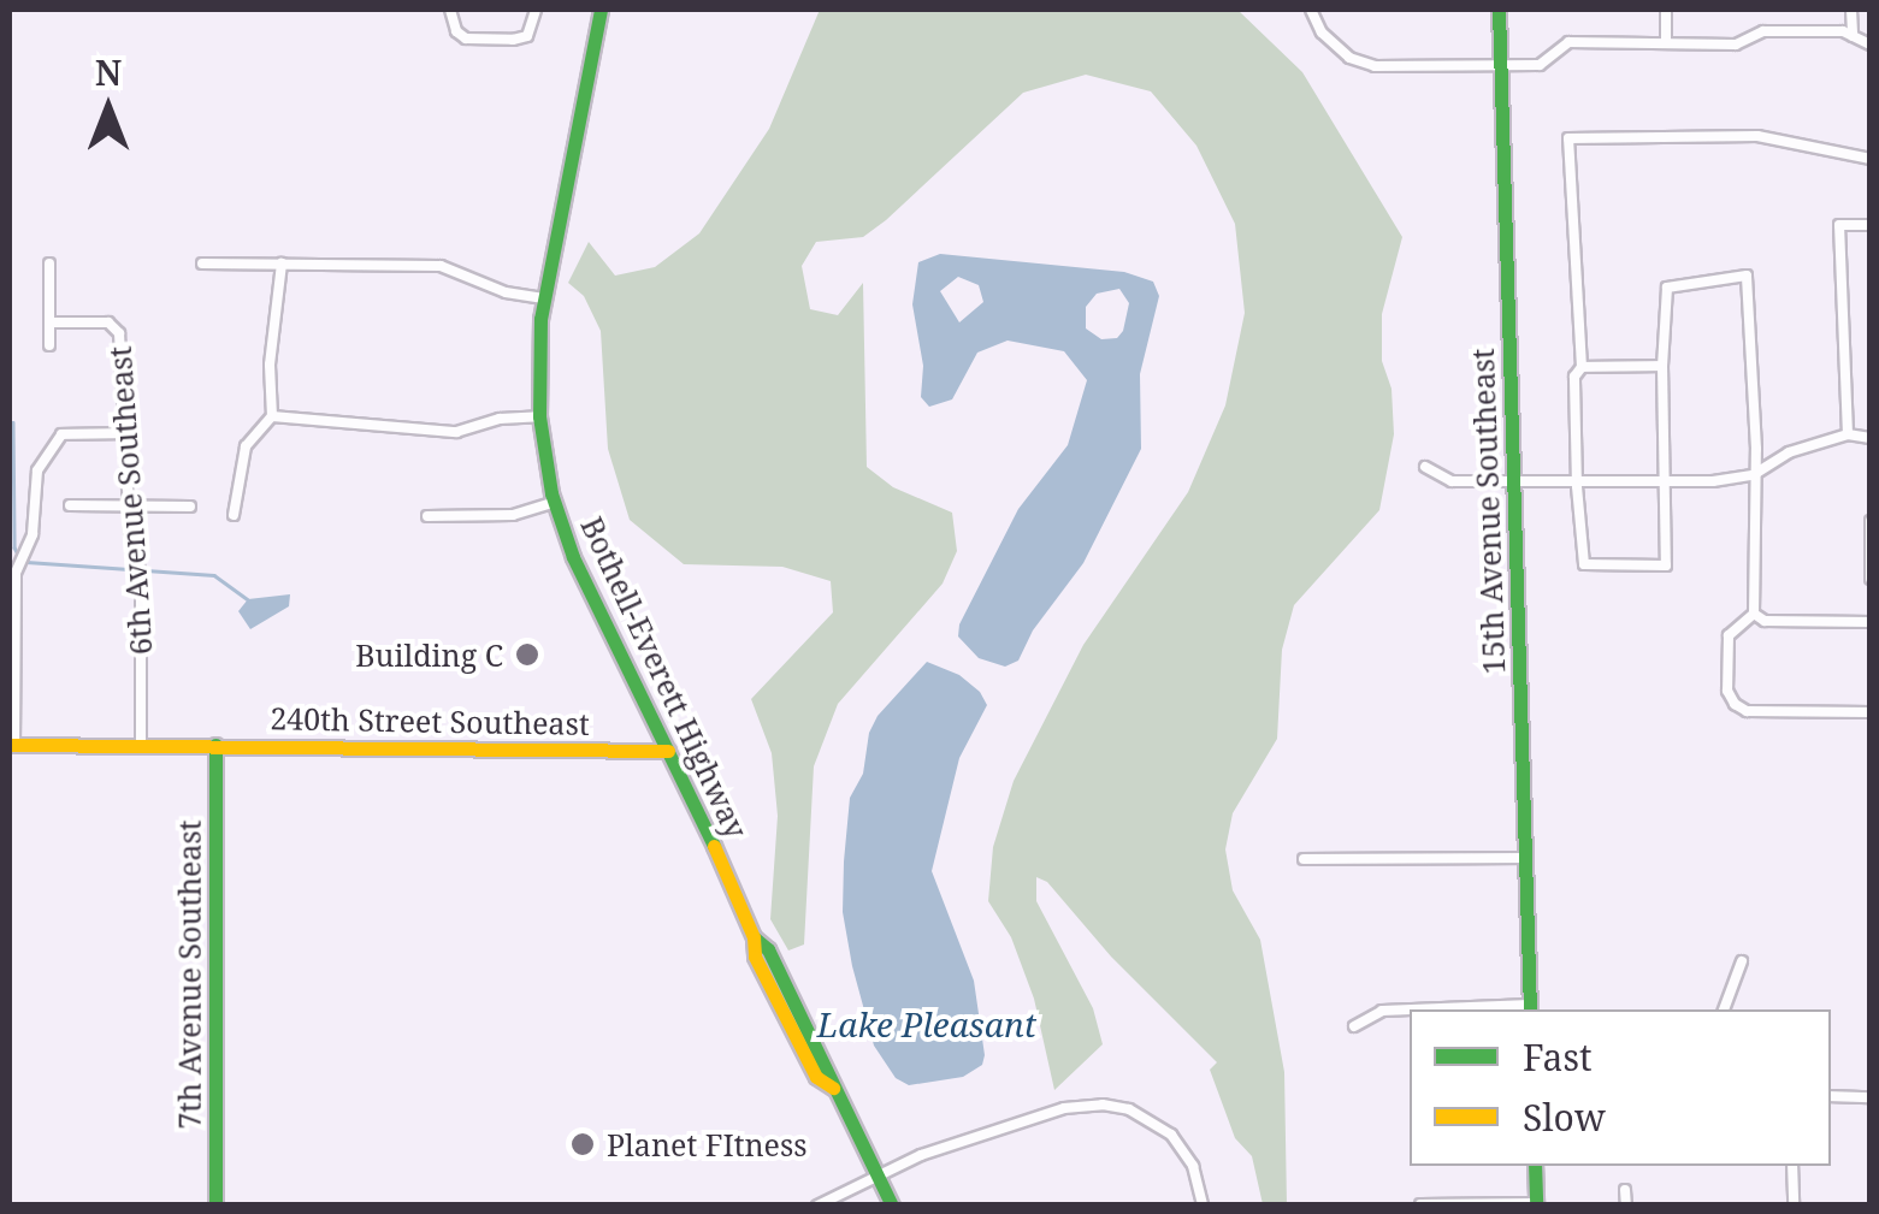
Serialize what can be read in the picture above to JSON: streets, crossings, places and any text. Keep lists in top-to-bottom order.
{
  "streets": {
    "street": [
      "6th Avenue Southeast",
      "15th Avenue Southeast",
      "Bothell-Everett Highway",
      "240th Street Southeast",
      "7th Avenue Southeast"
    ]
  },
  "crossings": [
    ["6th Avenue Southeast", "240th Street Southeast"],
    ["Bothell-Everett Highway", "240th Street Southeast"],
    ["240th Street Southeast", "7th Avenue Southeast"]
  ],
  "water": ["Lake Pleasant"],
  "places": ["Building C", "Planet FItness"],
  "legend": ["Fast", "Slow"],
  "north": "top"
}
